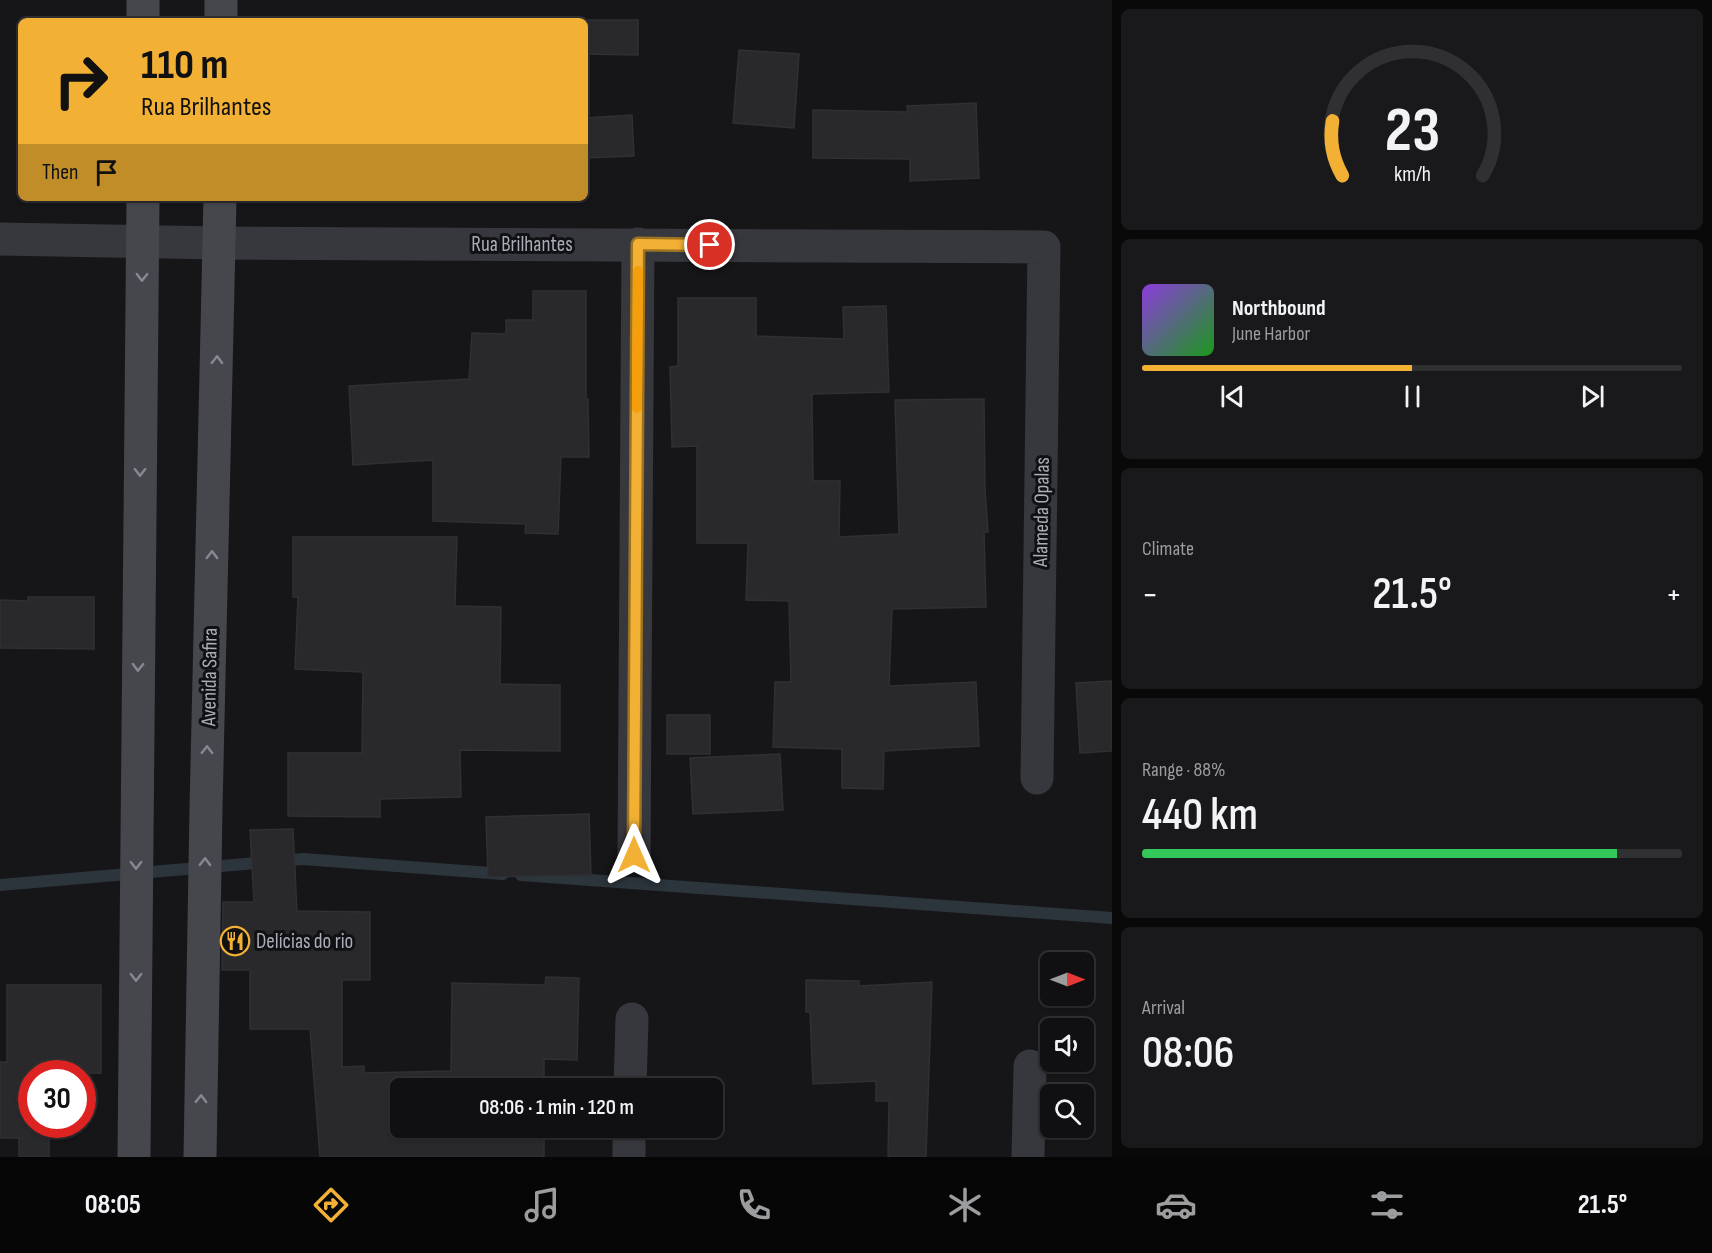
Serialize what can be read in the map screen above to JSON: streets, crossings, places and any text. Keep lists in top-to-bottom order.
{
  "streets": {
    "street": ["Rua Brilhantes", "Alameda Opalas", "Avenida Safira"]
  },
  "crossings": [
    ["Rua Brilhantes", "Alameda Opalas"],
    ["Rua Brilhantes", "Avenida Safira"]
  ],
  "places": {
    "restaurant": ["Delícias do rio"]
  },
  "north": "right",
  "page": {
    "turn": ["110 m", "Rua Brilhantes"],
    "then": "Then",
    "song": ["Northbound", "June Harbor"],
    "tile": [
      "Climate",
      ["Range · 88%", "440 km"],
      ["Arrival", "08:06"]
    ],
    "heat": ["−", "21.5°", "+"],
    "limit": "30",
    "trip": "08:06 · 1 min · 120 m",
    "tabs": ["08:05", "21.5°"],
    "gauge": ["23", "km/h"]
  }
}
